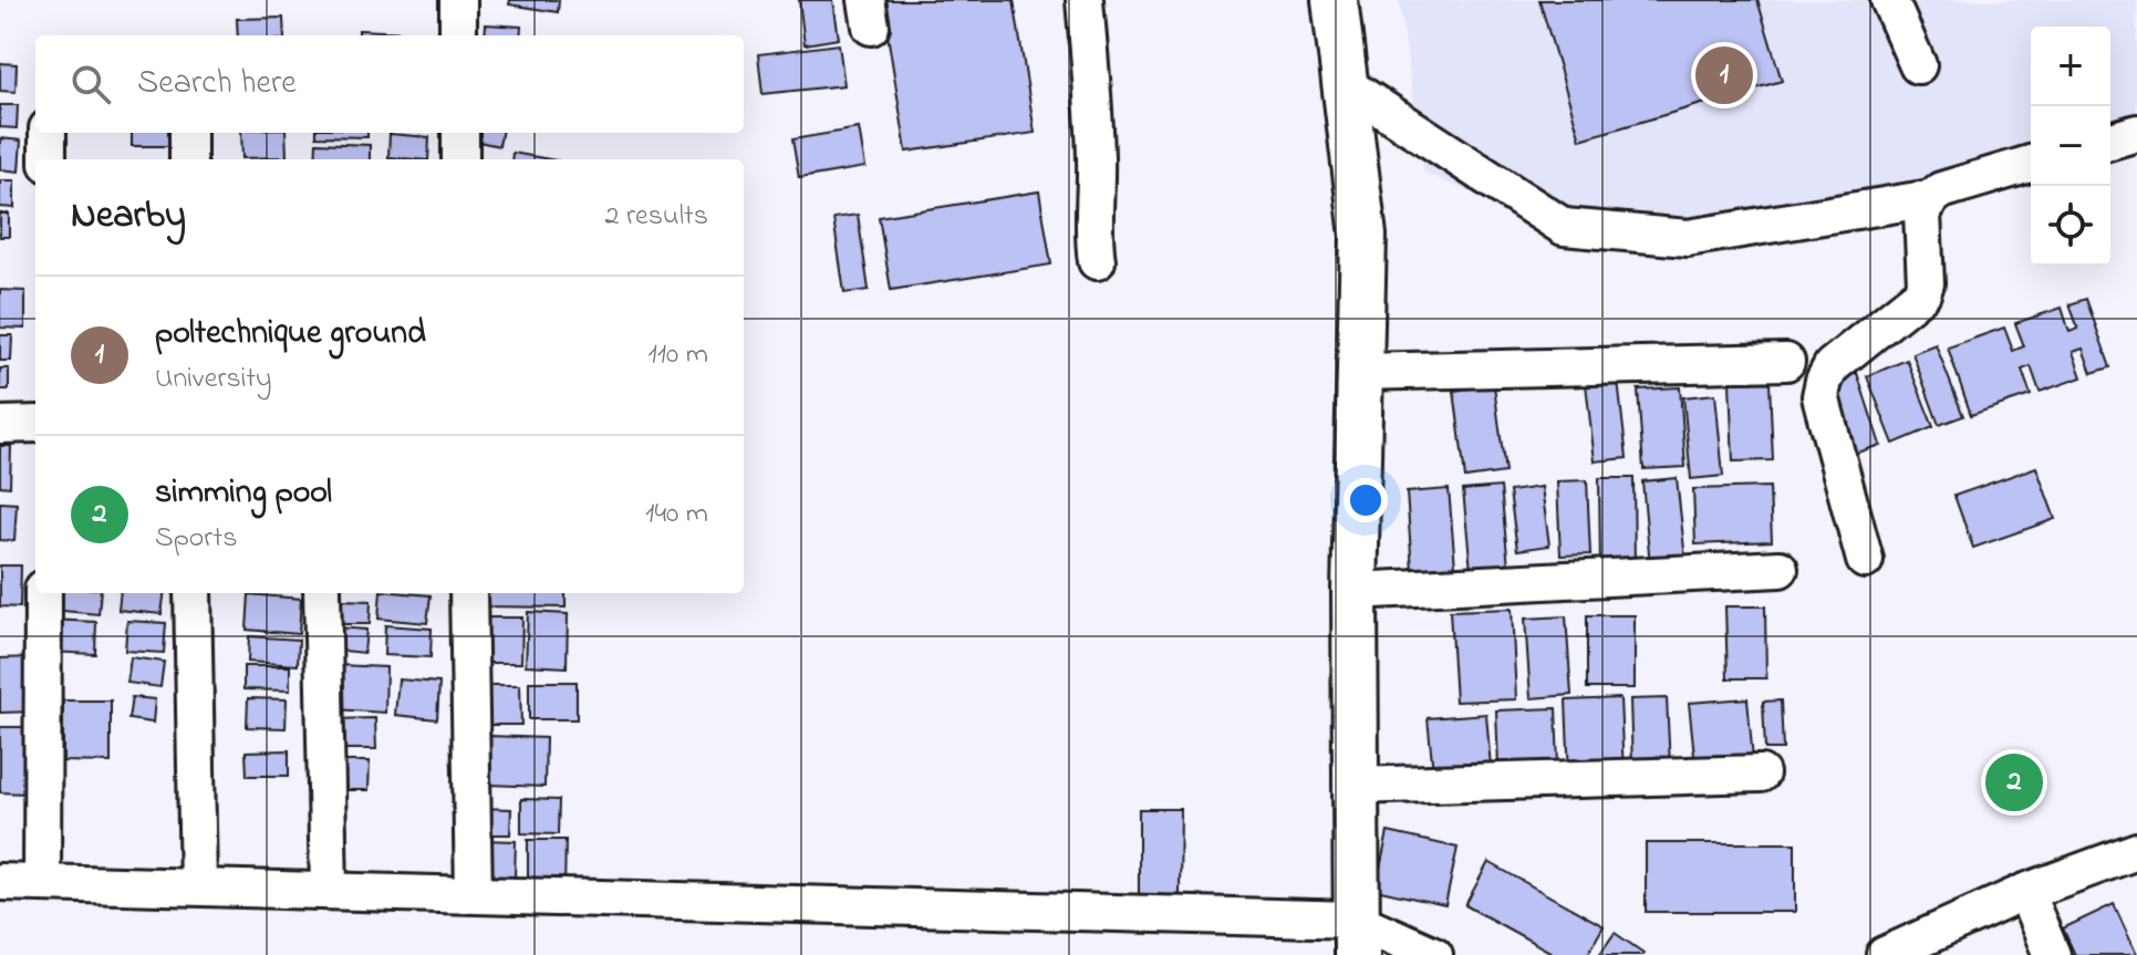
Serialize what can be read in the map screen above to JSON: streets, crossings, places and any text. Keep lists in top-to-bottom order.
{
  "page": {
    "map_buttons": ["+", "−"],
    "search": "Search here",
    "pins": ["1", "2"],
    "heading": ["Nearby", "2 results"],
    "list": [
      {
        "mark": "1",
        "name": "poltechnique ground",
        "note": "University",
        "value": "110 m"
      },
      {
        "mark": "2",
        "name": "simming pool",
        "note": "Sports",
        "value": "140 m"
      }
    ]
  }
}
